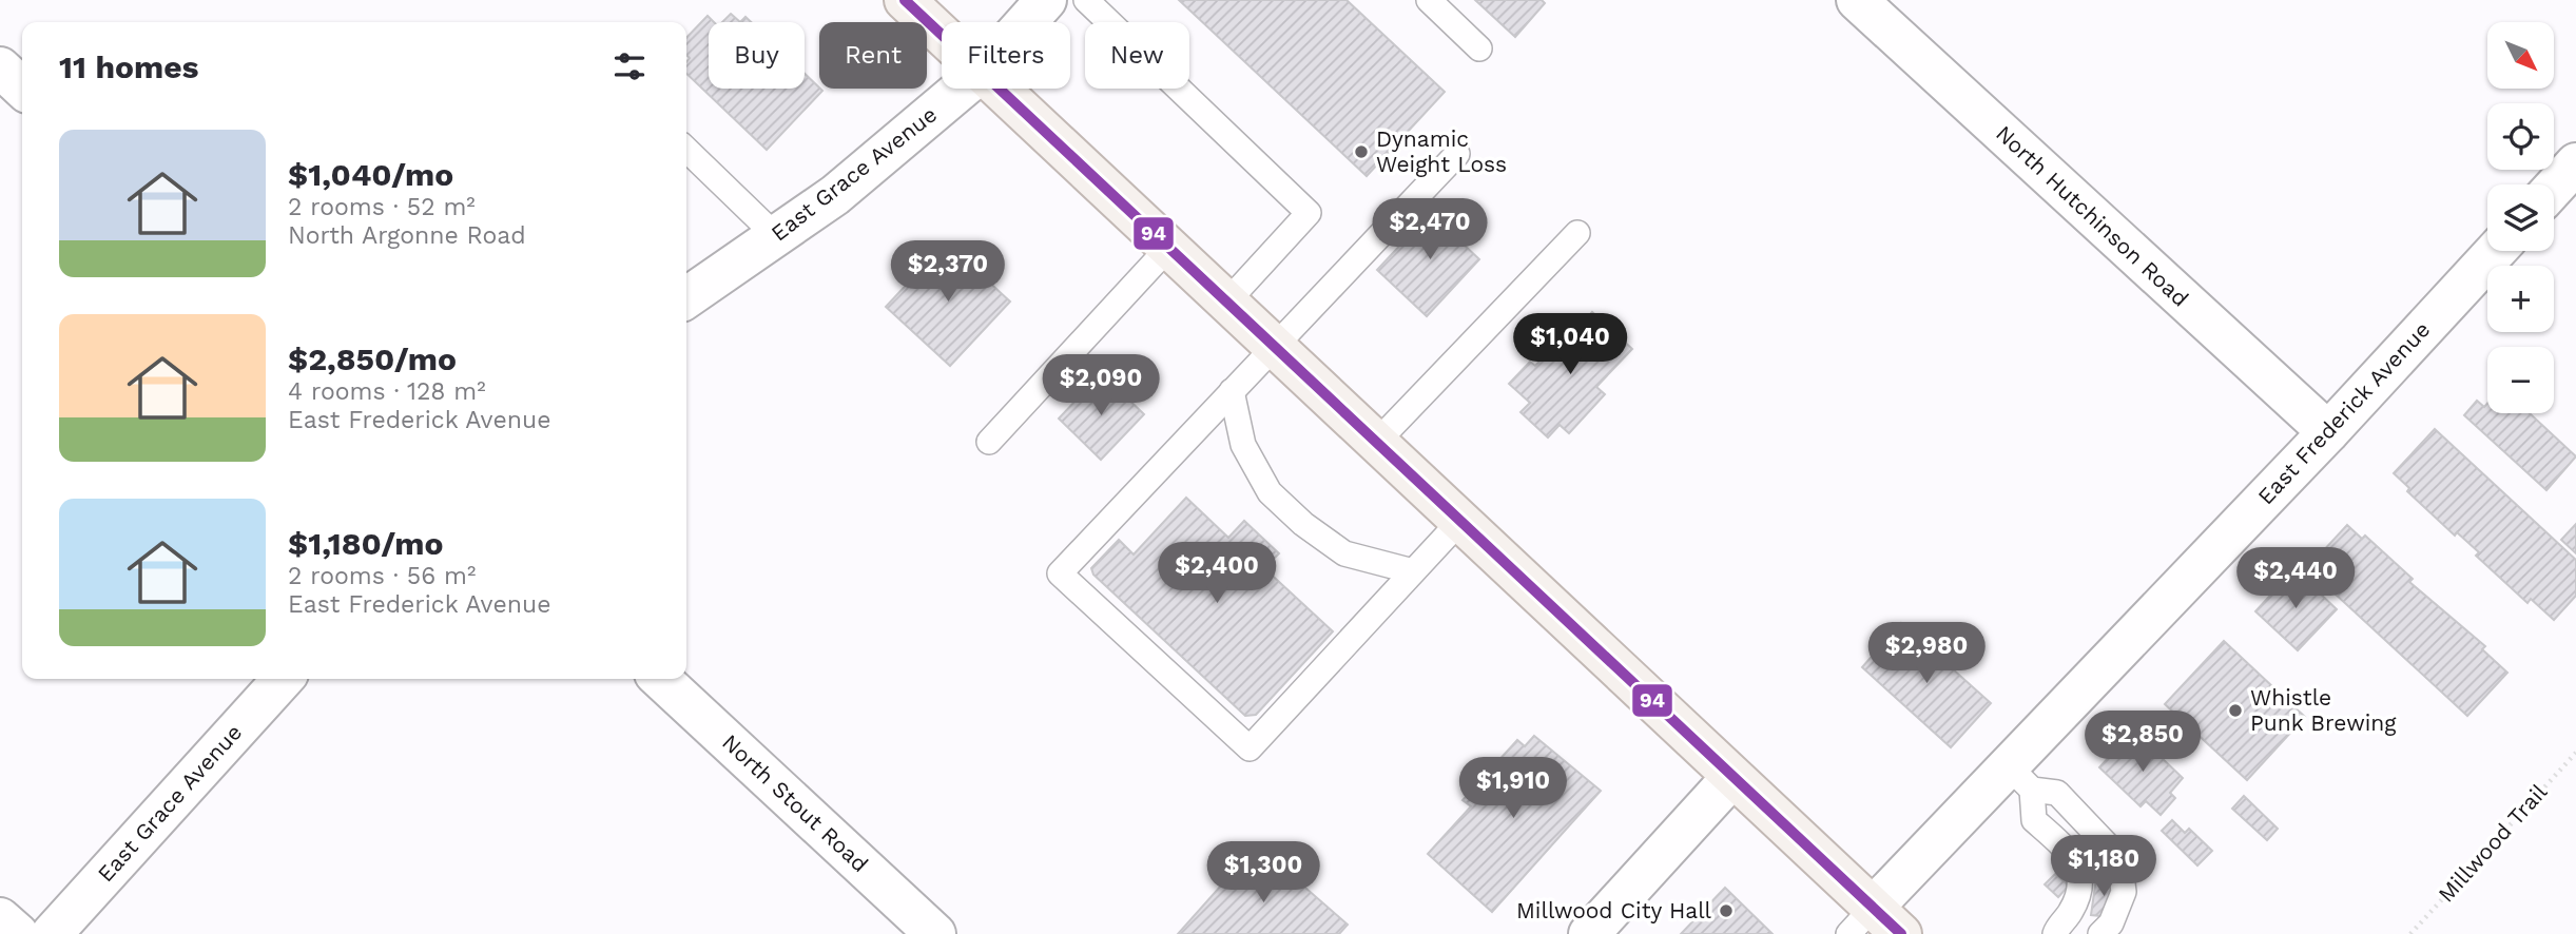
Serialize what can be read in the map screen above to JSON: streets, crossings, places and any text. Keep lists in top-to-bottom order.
{
  "streets": {
    "street": [
      "East Grace Avenue",
      "North Hutchinson Road",
      "East Frederick Avenue",
      "North Stout Road"
    ],
    "path": ["Millwood Trail"]
  },
  "crossings": [
    ["North Hutchinson Road", "East Frederick Avenue"]
  ],
  "places": ["Dynamic Weight Loss", "Whistle Punk Brewing", "Millwood City Hall"],
  "lines": ["transit line 94"],
  "north": "bottom right",
  "page": {
    "map_buttons": ["+", "−"],
    "chip": [
      "Buy",
      "Rent",
      "Filters",
      "New"
    ],
    "heading": "11 homes",
    "list": [
      {
        "name": "$1,040/mo",
        "note": "2 rooms · 52 m² · North Argonne Road"
      },
      {
        "name": "$2,850/mo",
        "note": "4 rooms · 128 m² · East Frederick Avenue"
      },
      {
        "name": "$1,180/mo",
        "note": "2 rooms · 56 m² · East Frederick Avenue"
      }
    ],
    "price": [
      "$2,470",
      "$2,370",
      "$1,040",
      "$2,090",
      "$2,400",
      "$2,440",
      "$2,980",
      "$2,850",
      "$1,910",
      "$1,180",
      "$1,300"
    ]
  }
}
